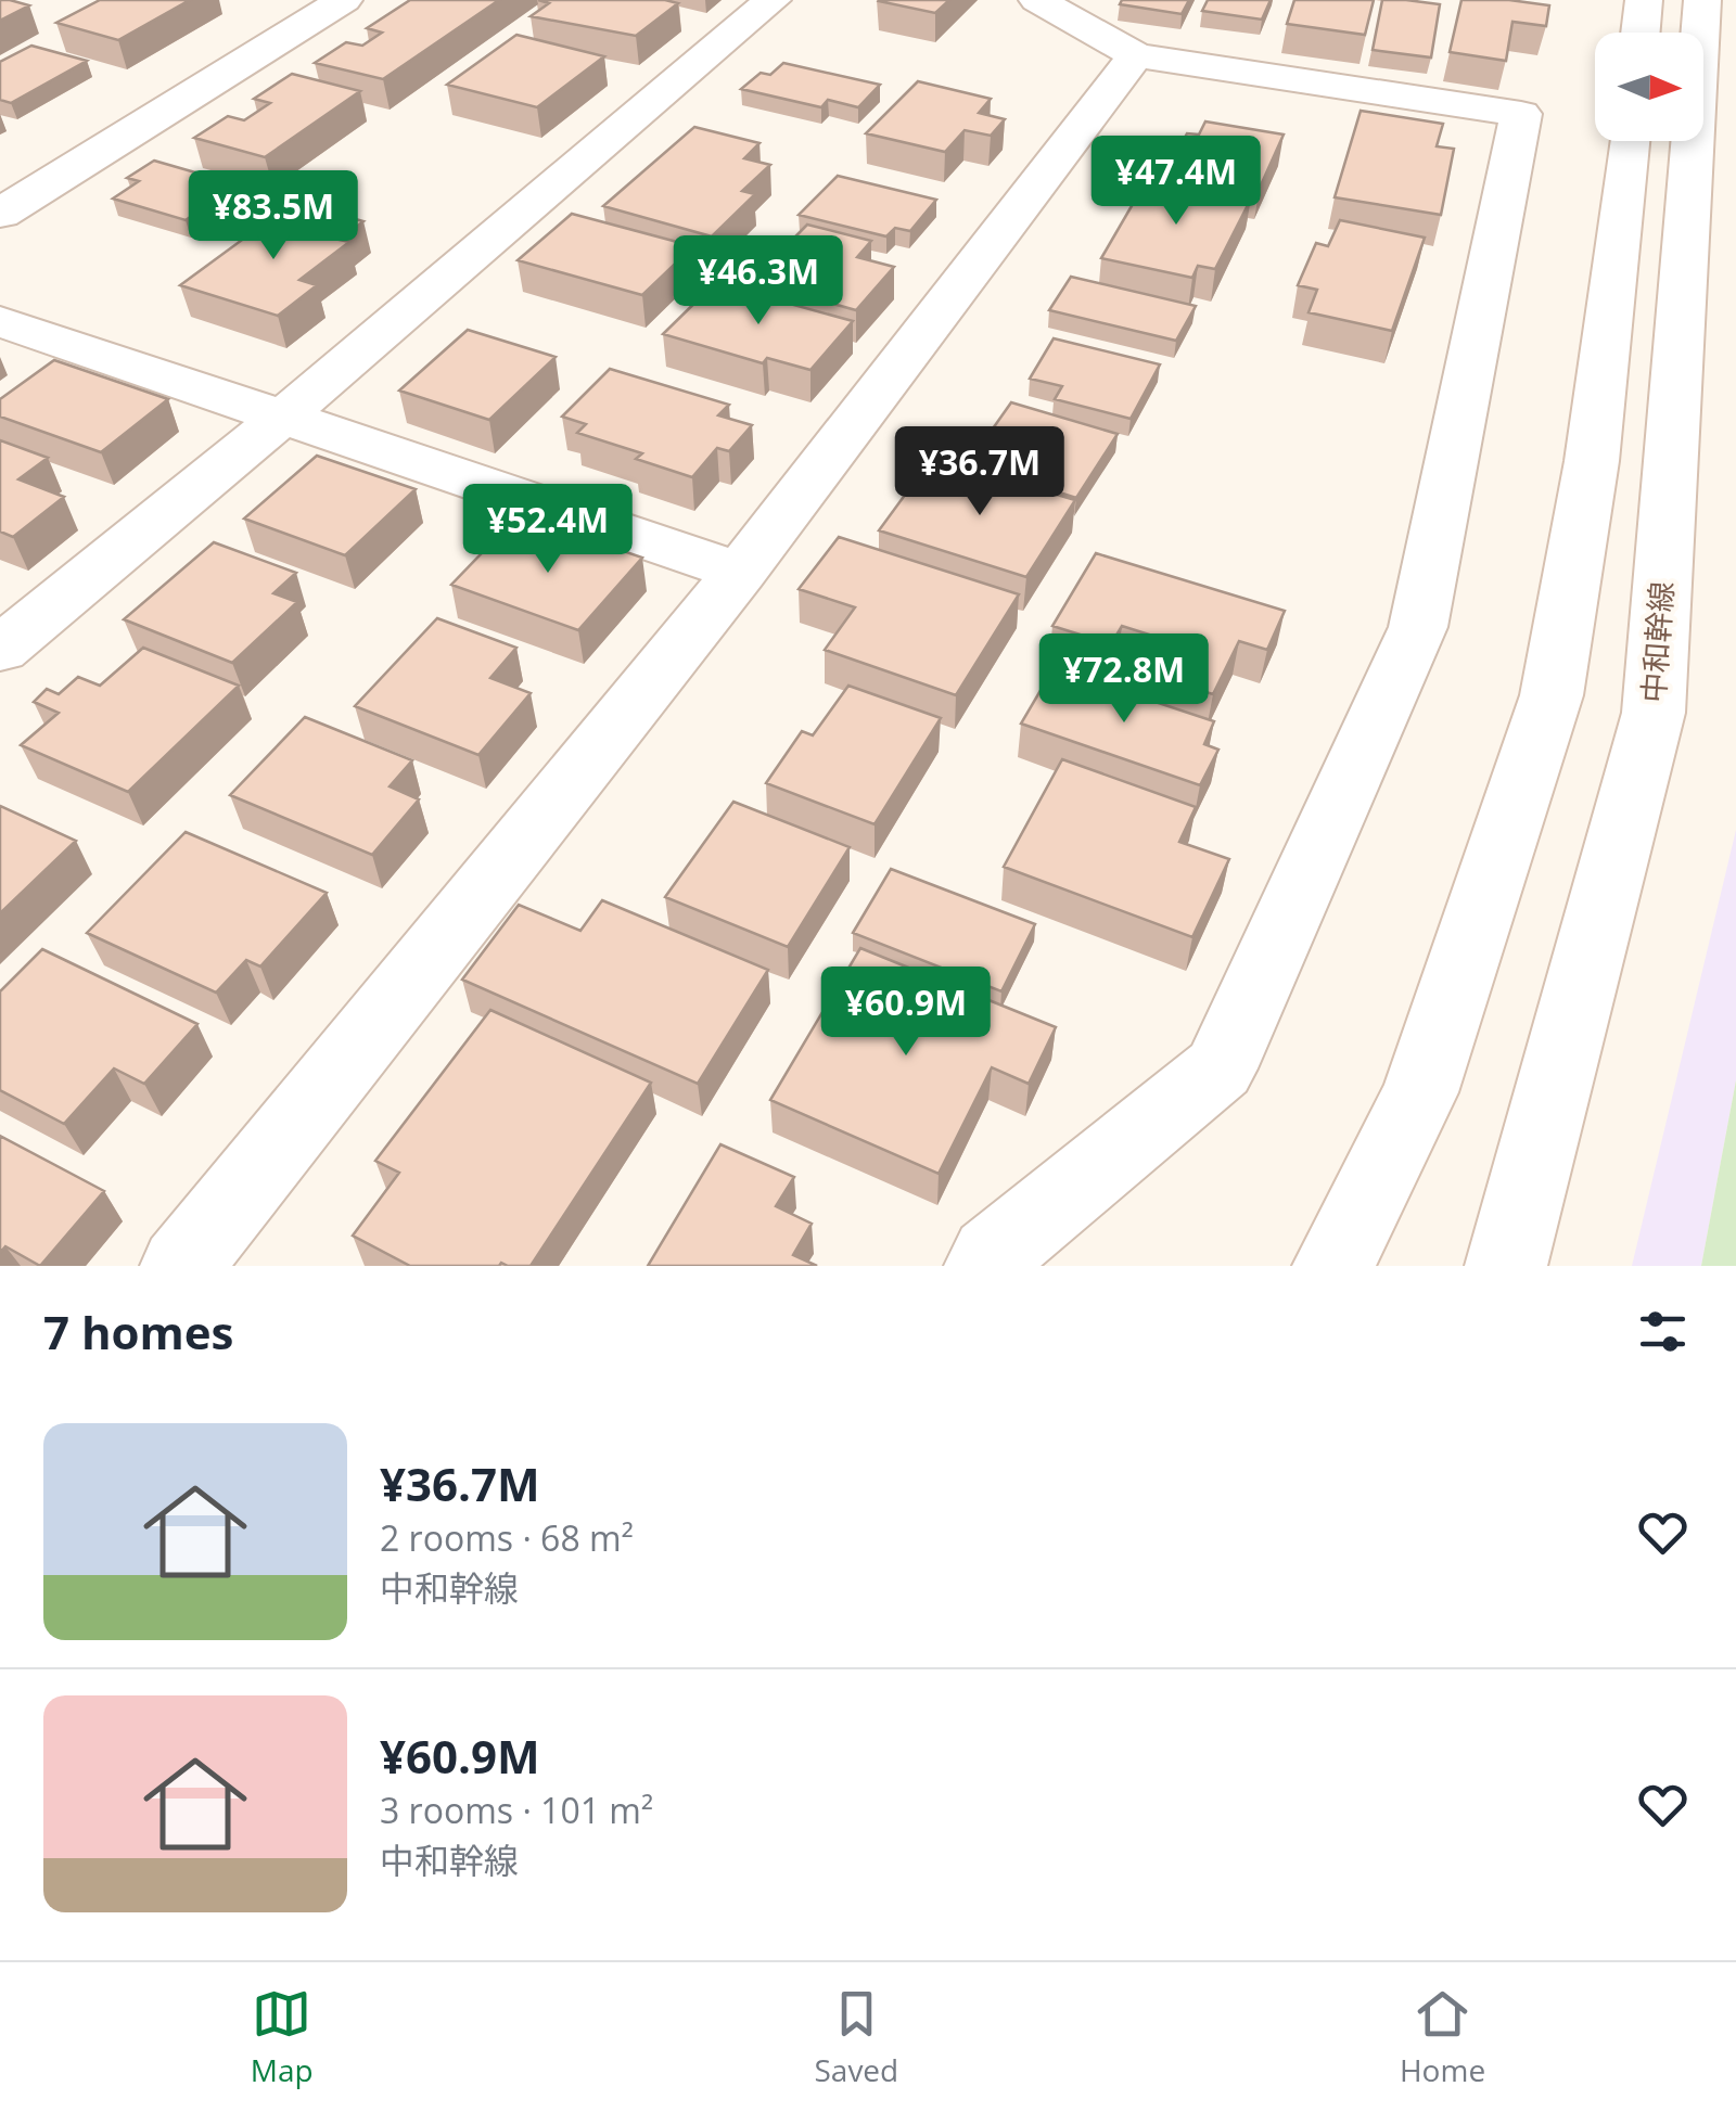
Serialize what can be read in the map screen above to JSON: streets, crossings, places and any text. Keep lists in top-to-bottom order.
{
  "streets": {
    "street": ["中和幹線"]
  },
  "north": "right",
  "page": {
    "price": [
      "¥47.4M",
      "¥83.5M",
      "¥46.3M",
      "¥36.7M",
      "¥52.4M",
      "¥72.8M",
      "¥60.9M"
    ],
    "heading": "7 homes",
    "list": [
      {
        "name": "¥36.7M",
        "note": "2 rooms · 68 m² · 中和幹線"
      },
      {
        "name": "¥60.9M",
        "note": "3 rooms · 101 m² · 中和幹線"
      }
    ],
    "tabs": ["Map", "Saved", "Home"]
  }
}
